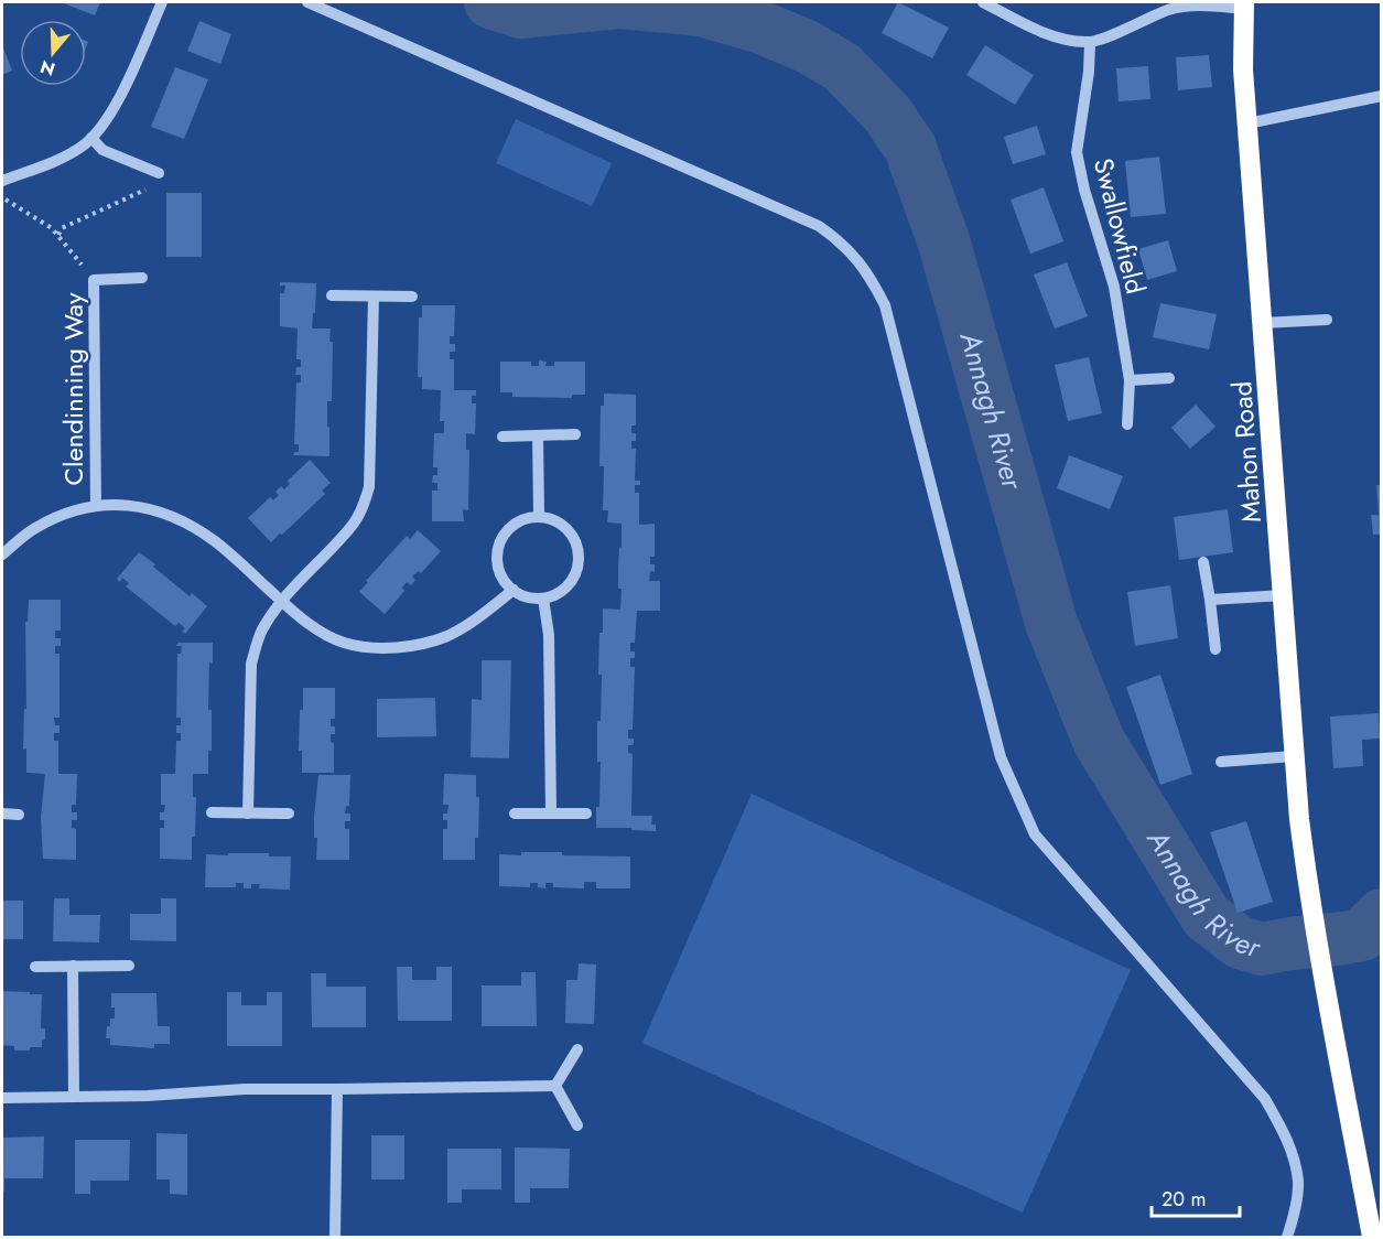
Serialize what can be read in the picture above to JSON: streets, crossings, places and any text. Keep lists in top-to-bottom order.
{
  "streets": {
    "highway": ["Mahon Road"],
    "street": ["Swallowfield", "Clendinning Way"]
  },
  "water": ["Annagh River"],
  "scale_bar": "20 m",
  "north": "bottom"
}
